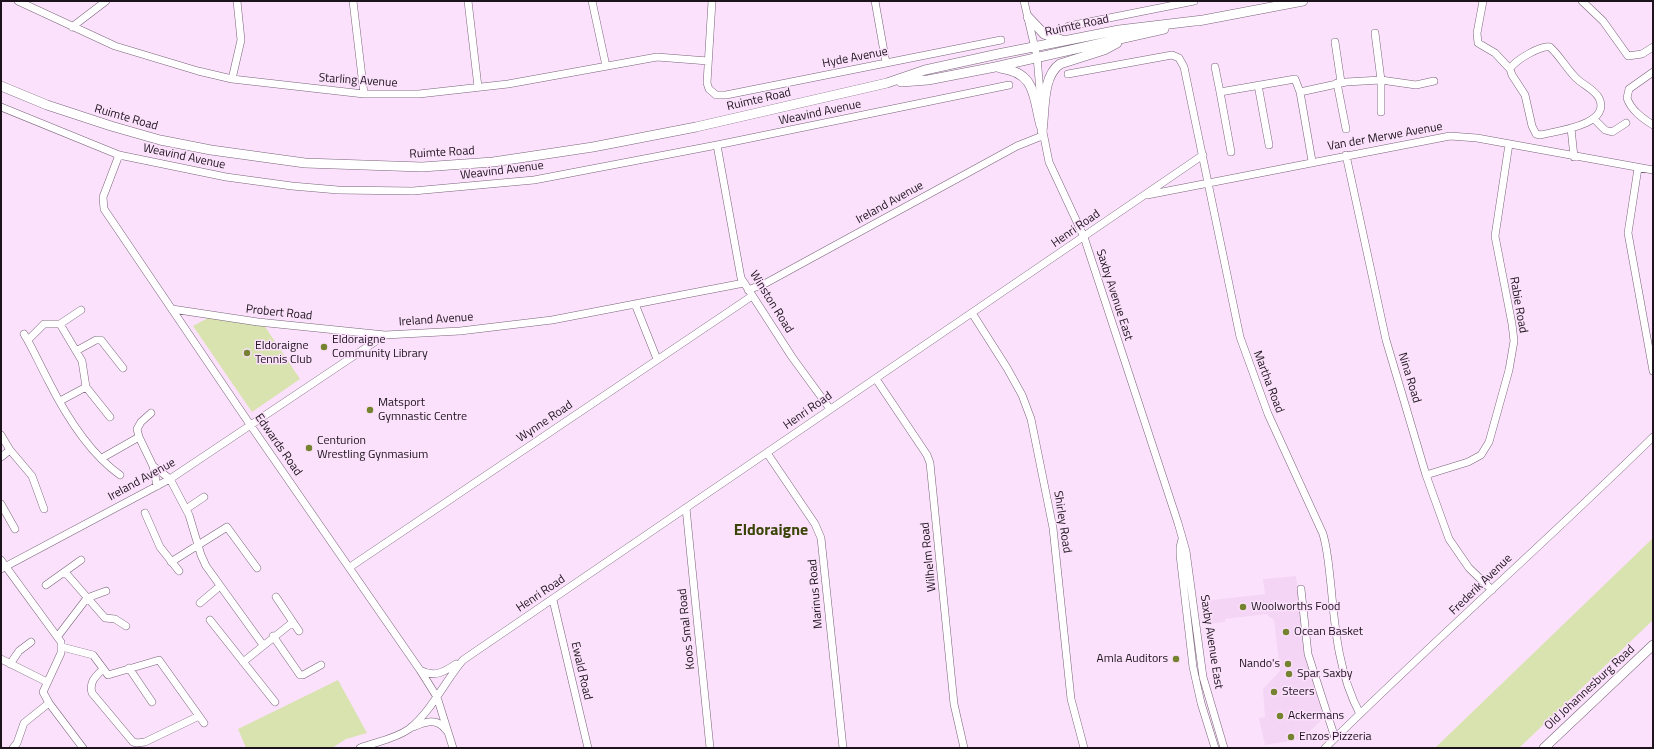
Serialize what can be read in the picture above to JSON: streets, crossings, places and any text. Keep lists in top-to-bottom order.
{
  "streets": {
    "main road": ["Ruimte Road", "Old Johannesburg Road"],
    "street": [
      "Hyde Avenue",
      "Starling Avenue",
      "Weavind Avenue",
      "Van der Merwe Avenue",
      "Ireland Avenue",
      "Henri Road",
      "Saxby Avenue East",
      "Winston Road",
      "Rabie Road",
      "Probert Road",
      "Nina Road",
      "Martha Road",
      "Wynne Road",
      "Edwards Road",
      "Shirley Road",
      "Wilhelm Road",
      "Frederik Avenue",
      "Marinus Road",
      "Koos Smal Road",
      "Ewald Road"
    ]
  },
  "crossings": [
    ["Ruimte Road", "Saxby Avenue East"],
    ["Hyde Avenue", "Starling Avenue"],
    ["Weavind Avenue", "Winston Road"],
    ["Weavind Avenue", "Edwards Road"],
    ["Van der Merwe Avenue", "Henri Road"],
    ["Van der Merwe Avenue", "Rabie Road"],
    ["Van der Merwe Avenue", "Nina Road"],
    ["Van der Merwe Avenue", "Martha Road"],
    ["Ireland Avenue", "Saxby Avenue East"],
    ["Ireland Avenue", "Winston Road"],
    ["Ireland Avenue", "Probert Road"],
    ["Ireland Avenue", "Wynne Road"],
    ["Ireland Avenue", "Edwards Road"],
    ["Henri Road", "Saxby Avenue East"],
    ["Henri Road", "Winston Road"],
    ["Henri Road", "Martha Road"],
    ["Henri Road", "Edwards Road"],
    ["Henri Road", "Shirley Road"],
    ["Henri Road", "Wilhelm Road"],
    ["Henri Road", "Marinus Road"],
    ["Henri Road", "Koos Smal Road"],
    ["Henri Road", "Ewald Road"],
    ["Winston Road", "Wynne Road"],
    ["Rabie Road", "Nina Road"],
    ["Probert Road", "Edwards Road"],
    ["Nina Road", "Frederik Avenue"],
    ["Martha Road", "Frederik Avenue"],
    ["Wynne Road", "Edwards Road"]
  ],
  "districts": ["Eldoraigne"],
  "places": [
    "Eldoraigne Community Library",
    "Eldoraigne Tennis Club",
    "Matsport Gymnastic Centre",
    "Centurion Wrestling Gynmasium",
    "Woolworths Food",
    "Ocean Basket",
    "Amla Auditors",
    "Nando's",
    "Spar Saxby",
    "Steers",
    "Ackermans",
    "Enzos Pizzeria"
  ]
}
